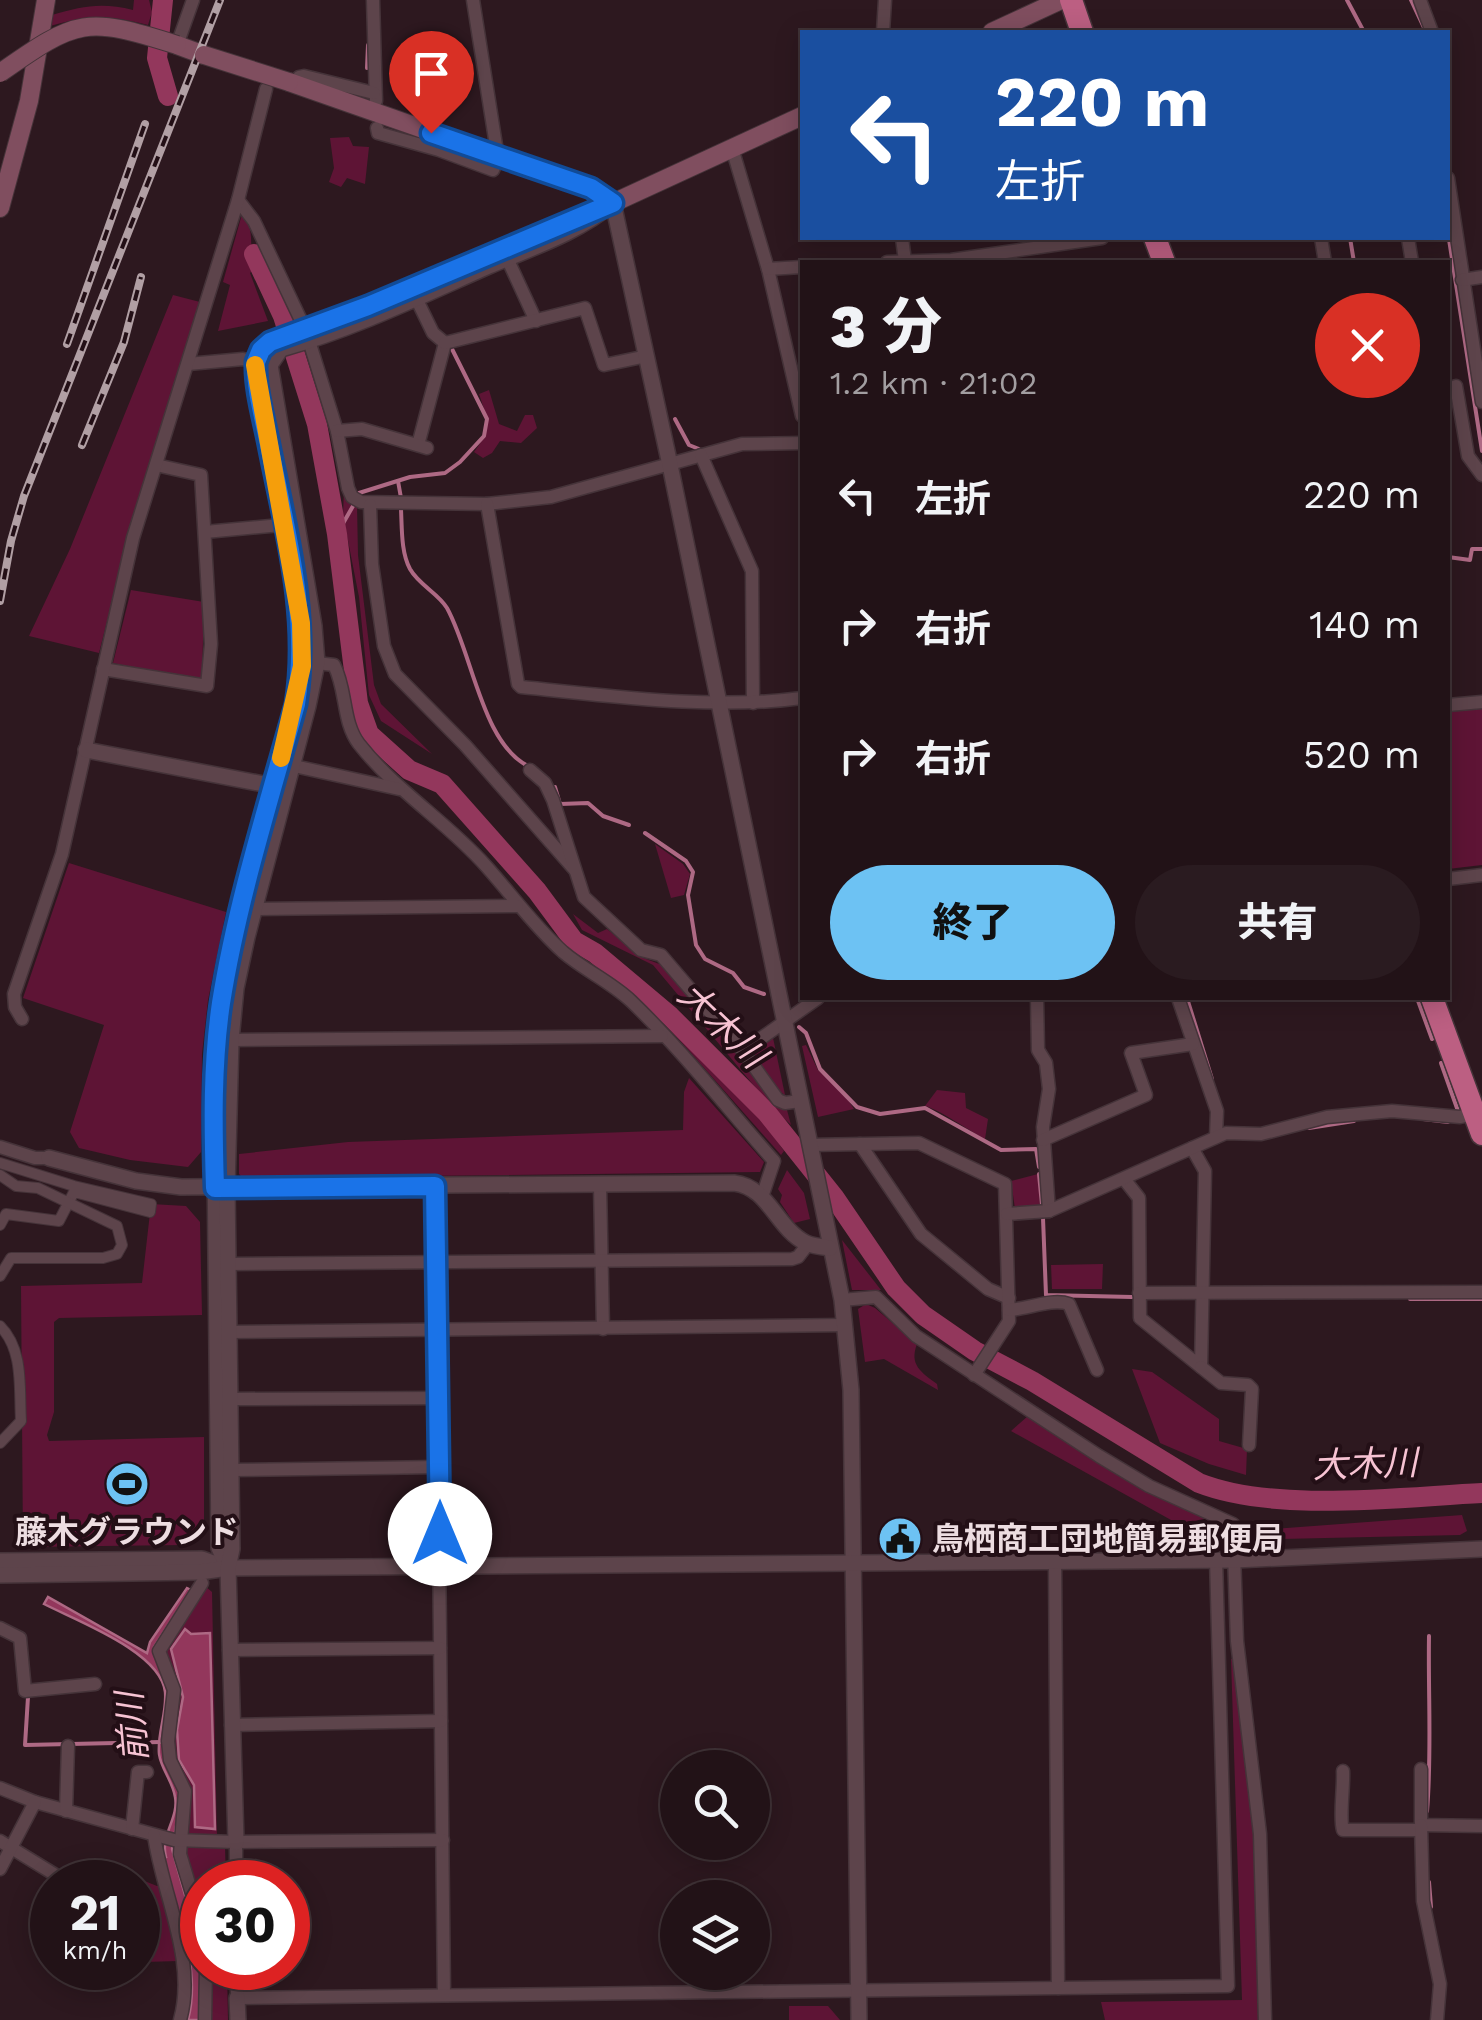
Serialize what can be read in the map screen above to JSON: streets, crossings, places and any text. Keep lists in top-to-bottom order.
{
  "water": ["大木川", "前川"],
  "places": {
    "sports": ["藤木グラウンド"],
    "public building": ["鳥栖商工団地簡易郵便局"]
  },
  "page": {
    "turn": ["220 m", "左折"],
    "heading": ["3 分", "1.2 km · 21:02"],
    "list": [
      {
        "name": "左折",
        "value": "220 m"
      },
      {
        "name": "右折",
        "value": "140 m"
      },
      {
        "name": "右折",
        "value": "520 m"
      }
    ],
    "buttons": ["終了", "共有"],
    "speed": "21 km/h",
    "limit": "30"
  }
}
